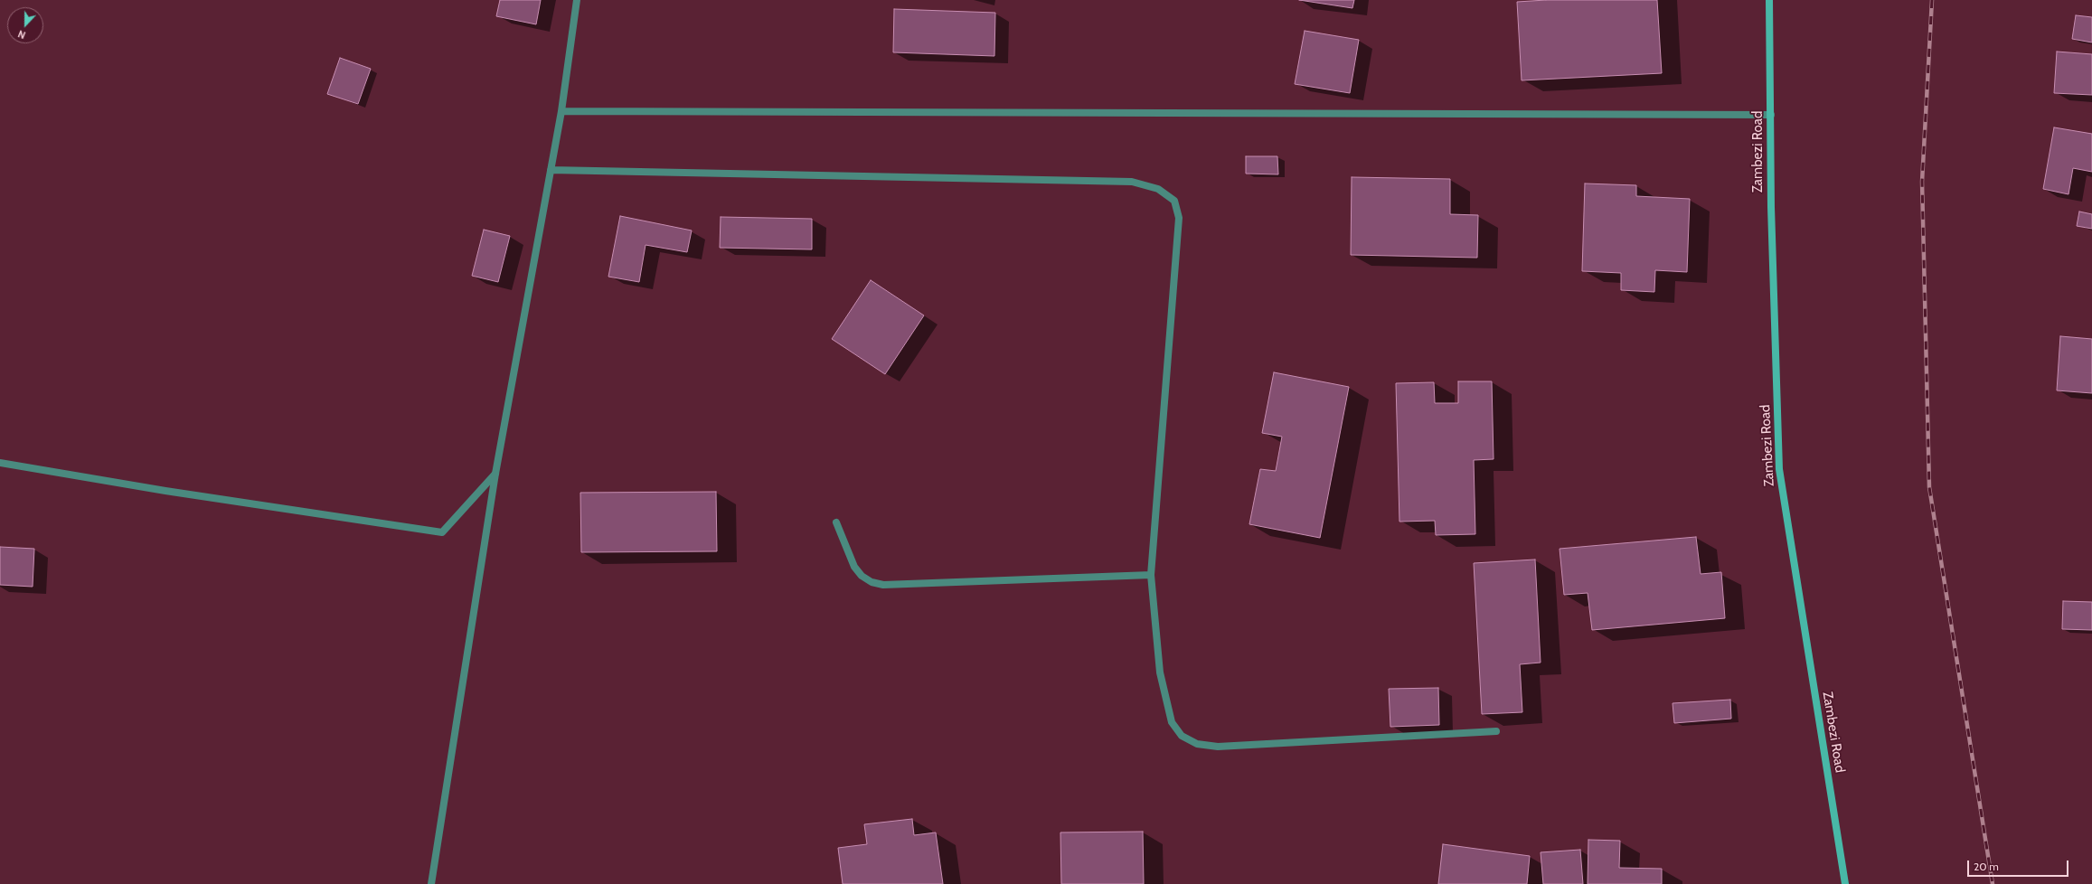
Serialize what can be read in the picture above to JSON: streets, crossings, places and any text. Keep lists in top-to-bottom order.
{
  "streets": {
    "main road": ["Zambezi Road"]
  },
  "scale_bar": "20 m",
  "north": "bottom"
}
